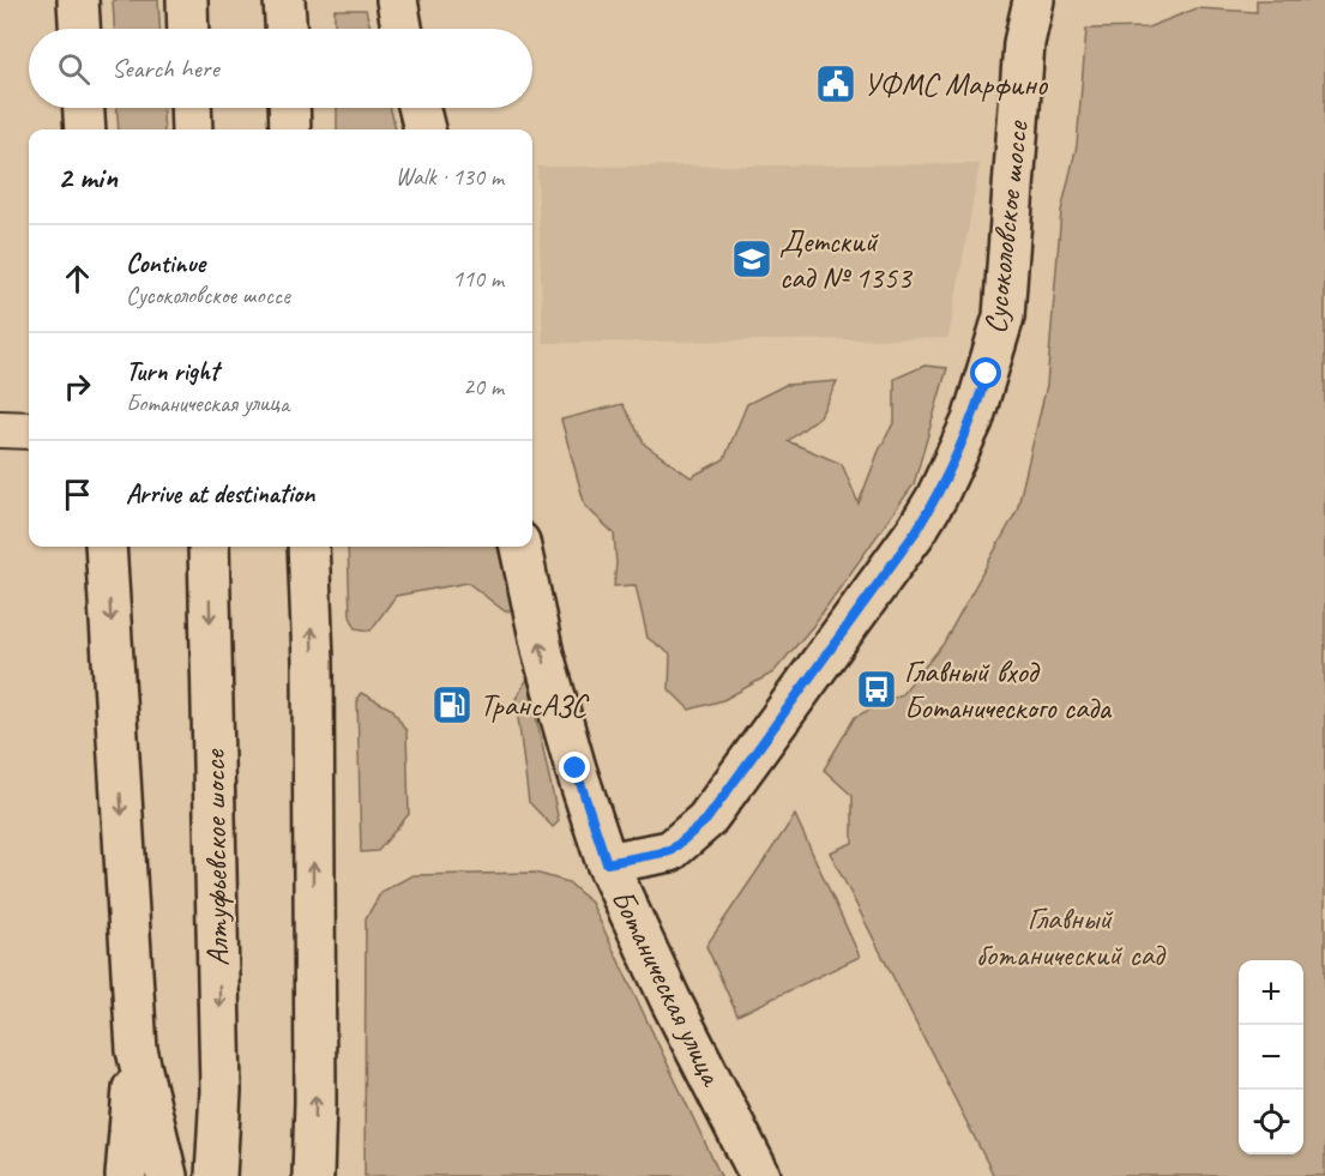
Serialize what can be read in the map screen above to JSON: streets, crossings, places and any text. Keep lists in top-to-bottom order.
{
  "streets": {
    "main road": ["Сусоколовское шоссе", "Алтуфьевское шоссе", "Ботаническая улица"]
  },
  "crossings": [
    ["Сусоколовское шоссе", "Ботаническая улица"]
  ],
  "parks": ["Главный ботанический сад"],
  "places": {
    "public building": ["УФМС Марфино"],
    "school or university": ["Детский сад № 1353"],
    "bus stop": ["Главный вход Ботанического сада"],
    "fuel station": ["ТрансАЗС"]
  },
  "page": {
    "search": "Search here",
    "heading": ["2 min", "Walk · 130 m"],
    "list": [
      ["Continue", "Сусоколовское шоссе", "110 m"],
      ["Turn right", "Ботаническая улица", "20 m"],
      "Arrive at destination"
    ],
    "map_buttons": ["+", "−"]
  }
}
